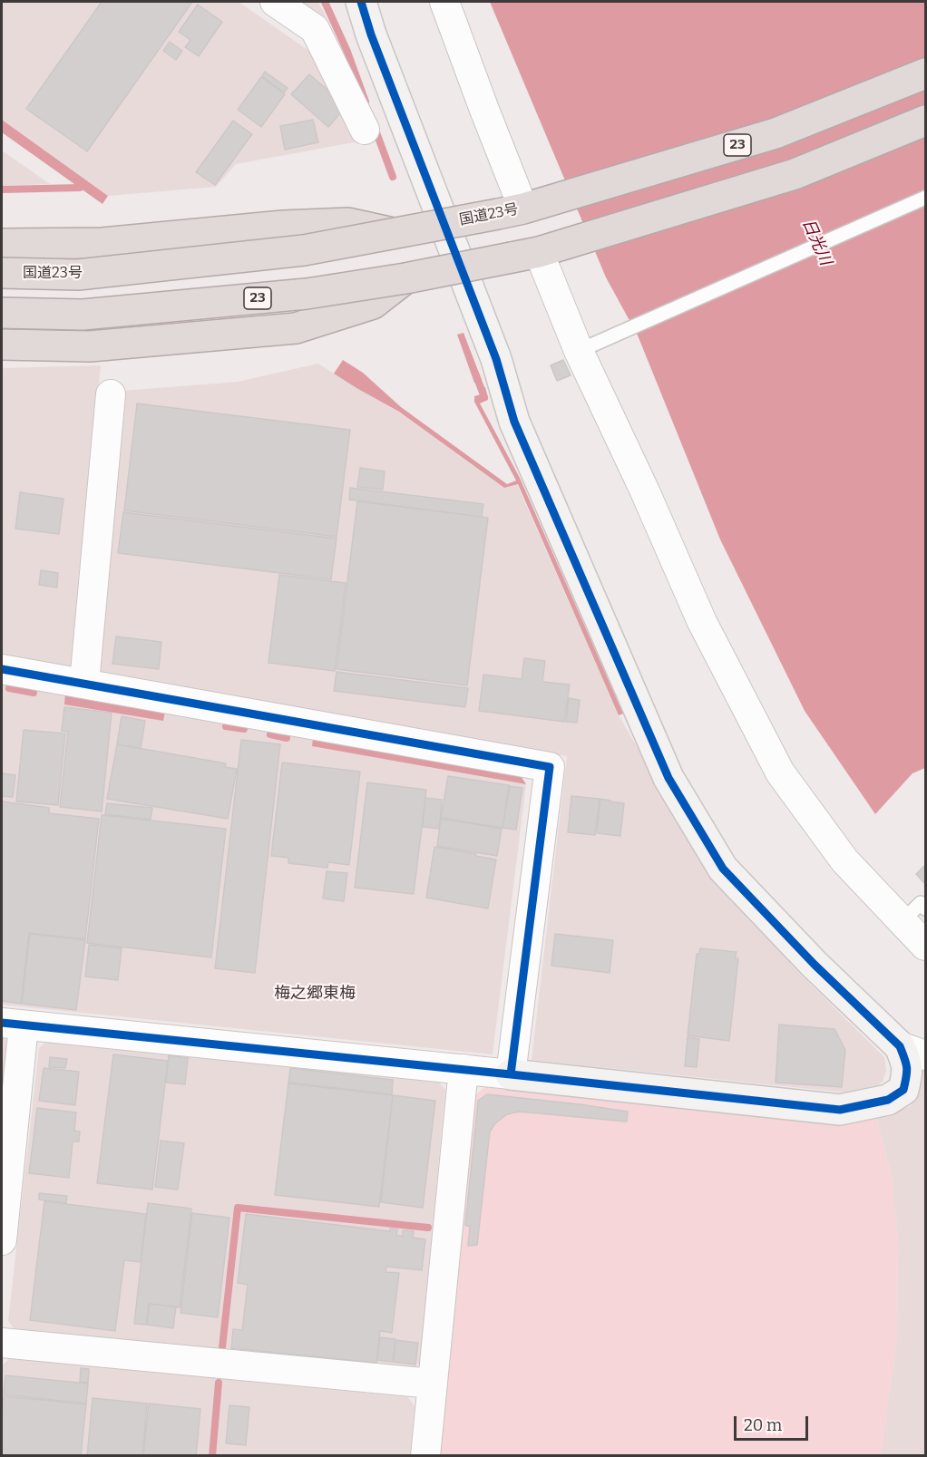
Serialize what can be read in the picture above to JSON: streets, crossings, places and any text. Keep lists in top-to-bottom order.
{
  "streets": {
    "highway": ["23", "国道23号"]
  },
  "districts": ["梅之郷東梅"],
  "water": ["日光川"],
  "scale_bar": "20 m"
}
